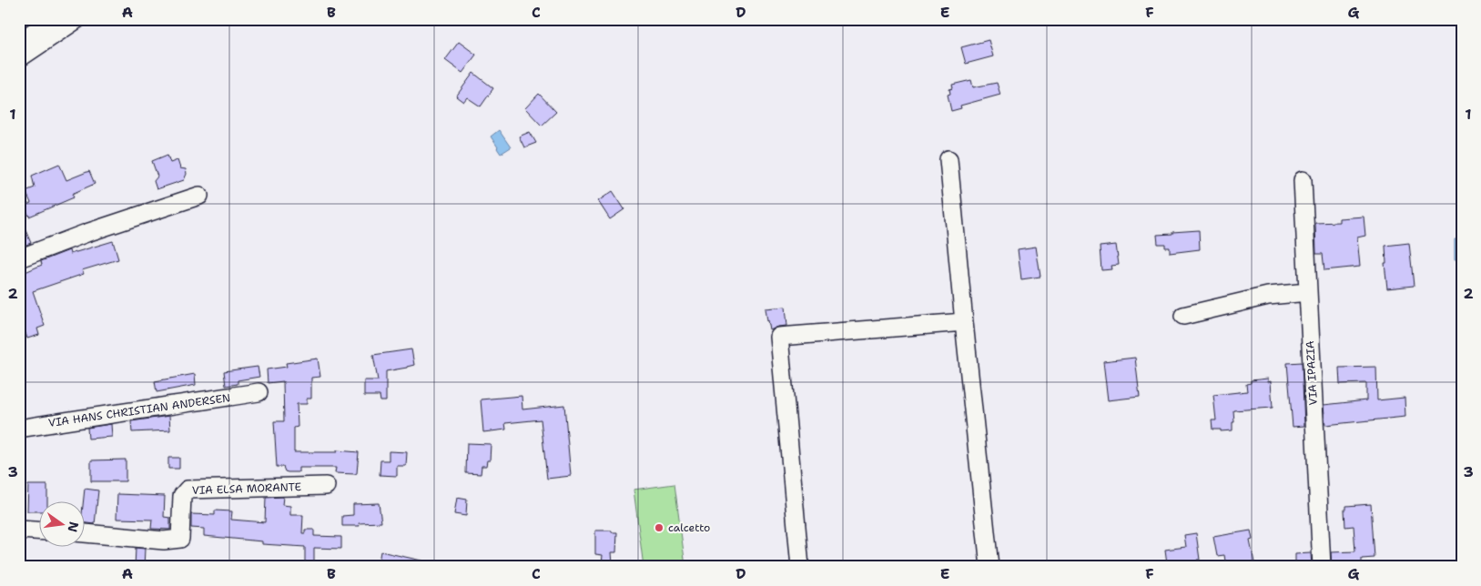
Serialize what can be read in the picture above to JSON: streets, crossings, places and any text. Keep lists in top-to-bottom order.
{
  "streets": {
    "street": ["VIA IPAZIA", "VIA HANS CHRISTIAN ANDERSEN", "VIA ELSA MORANTE"]
  },
  "places": ["calcetto"],
  "north": "right",
  "grid": {
    "columns": [
      "A",
      "B",
      "C",
      "D",
      "E",
      "F",
      "G"
    ],
    "rows": ["1", "2", "3"]
  }
}
